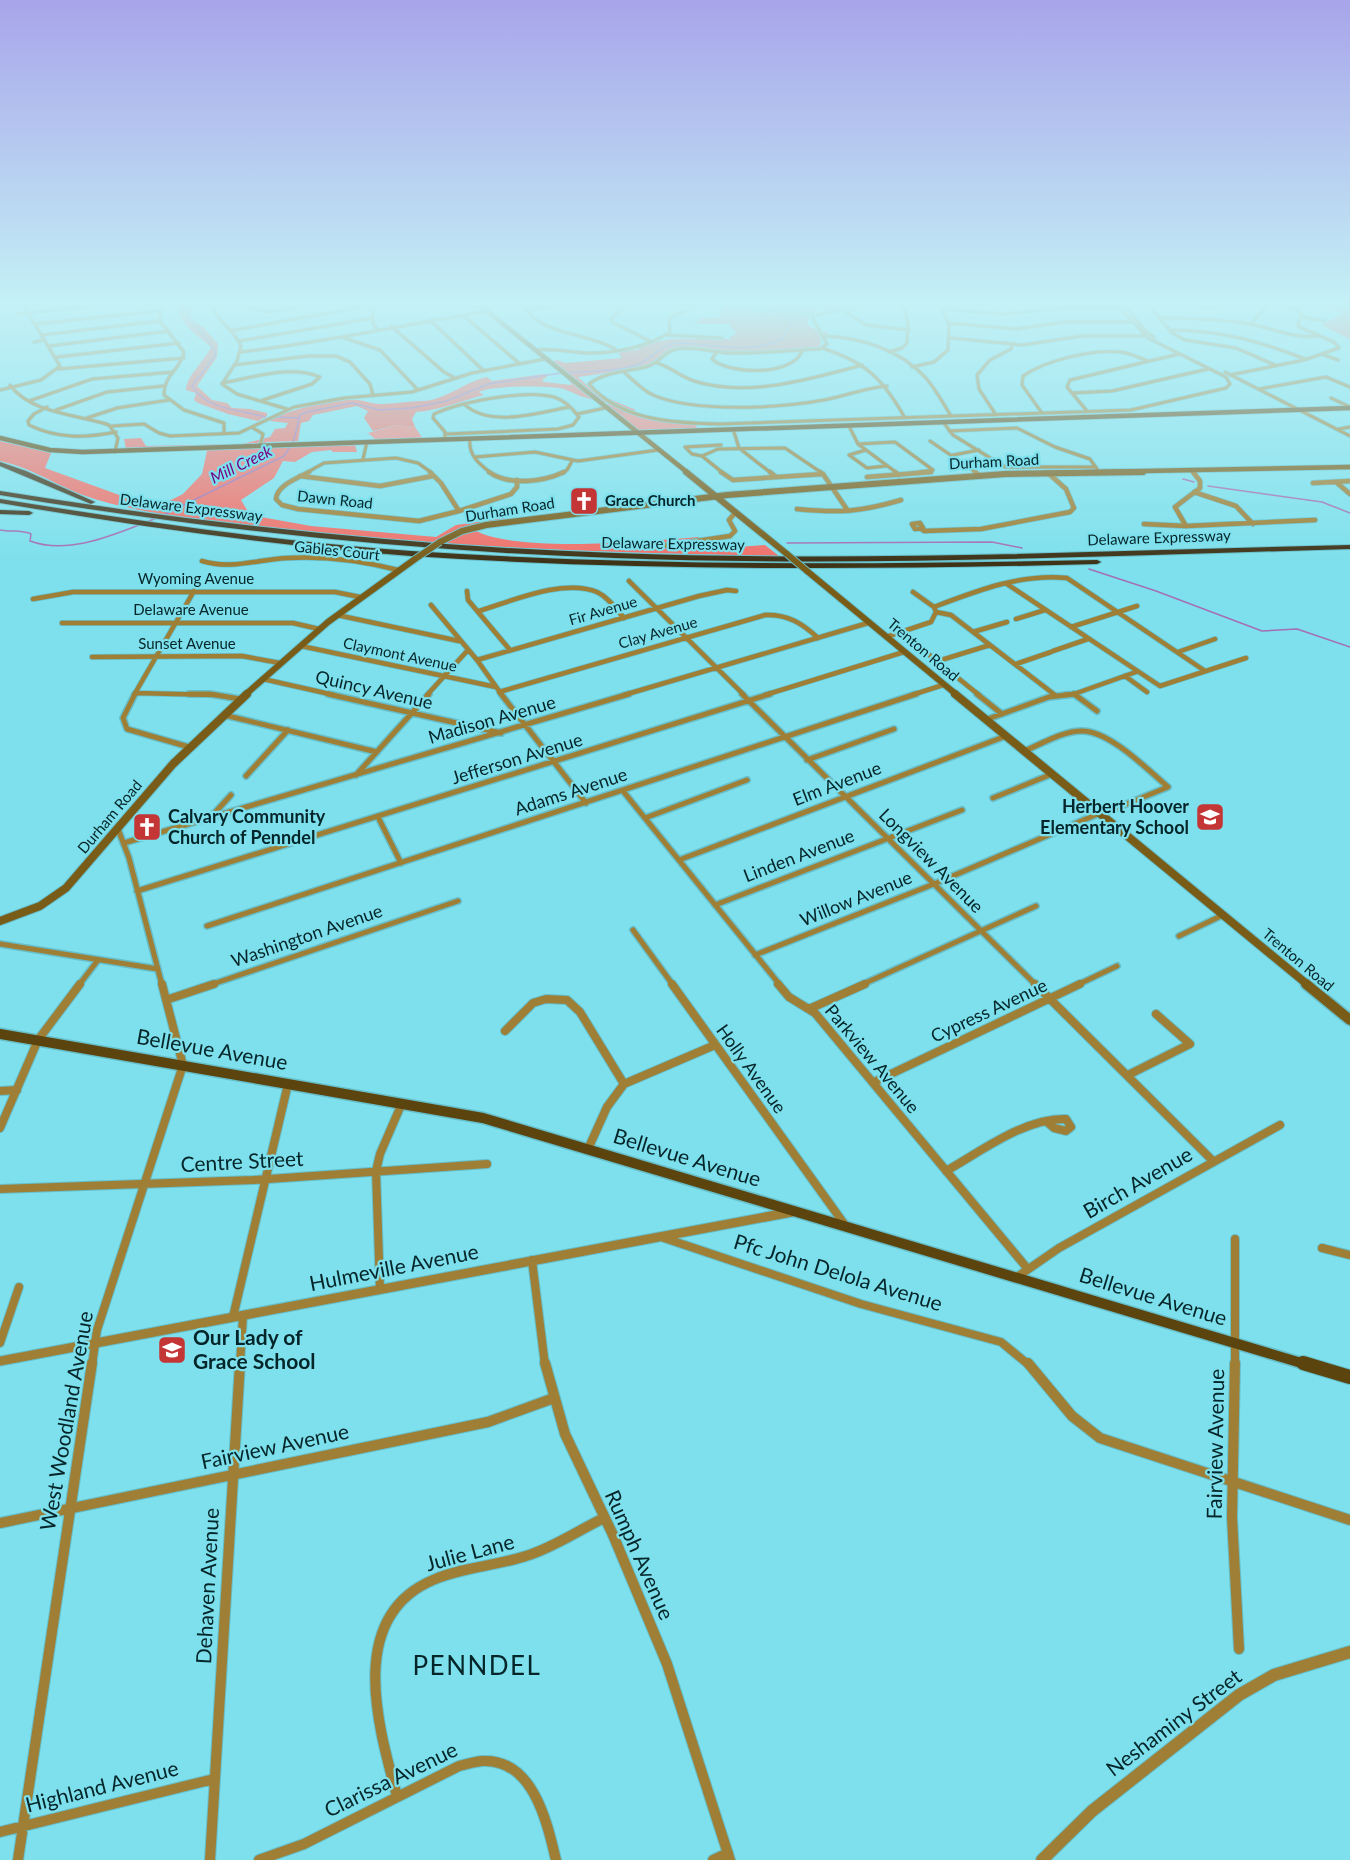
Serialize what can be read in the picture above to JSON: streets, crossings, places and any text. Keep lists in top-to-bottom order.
{
  "streets": {
    "highway": ["Delaware Expressway"],
    "main road": ["Durham Road", "Trenton Road", "Bellevue Avenue"],
    "street": [
      "Dawn Road",
      "Gables Court",
      "Wyoming Avenue",
      "Delaware Avenue",
      "Fir Avenue",
      "Clay Avenue",
      "Sunset Avenue",
      "Claymont Avenue",
      "Quincy Avenue",
      "Madison Avenue",
      "Jefferson Avenue",
      "Elm Avenue",
      "Adams Avenue",
      "Linden Avenue",
      "Longview Avenue",
      "Willow Avenue",
      "Washington Avenue",
      "Cypress Avenue",
      "Parkview Avenue",
      "Holly Avenue",
      "Centre Street",
      "Birch Avenue",
      "Hulmeville Avenue",
      "Pfc John Delola Avenue",
      "West Woodland Avenue",
      "Fairview Avenue",
      "Julie Lane",
      "Rumph Avenue",
      "Dehaven Avenue",
      "Neshaminy Street",
      "Clarissa Avenue",
      "Highland Avenue"
    ]
  },
  "crossings": [
    ["Durham Road", "Gables Court"],
    ["Durham Road", "Wyoming Avenue"],
    ["Durham Road", "Delaware Avenue"],
    ["Durham Road", "Sunset Avenue"],
    ["Durham Road", "Trenton Road"],
    ["Durham Road", "Claymont Avenue"],
    ["Durham Road", "Quincy Avenue"],
    ["Fir Avenue", "Longview Avenue"],
    ["Clay Avenue", "Claymont Avenue"],
    ["Clay Avenue", "Madison Avenue"],
    ["Clay Avenue", "Longview Avenue"],
    ["Trenton Road", "Madison Avenue"],
    ["Trenton Road", "Jefferson Avenue"],
    ["Trenton Road", "Elm Avenue"],
    ["Trenton Road", "Adams Avenue"],
    ["Trenton Road", "Willow Avenue"],
    ["Quincy Avenue", "Madison Avenue"],
    ["Madison Avenue", "Longview Avenue"],
    ["Jefferson Avenue", "Longview Avenue"],
    ["Elm Avenue", "Longview Avenue"],
    ["Elm Avenue", "Parkview Avenue"],
    ["Adams Avenue", "Longview Avenue"],
    ["Adams Avenue", "Parkview Avenue"],
    ["Linden Avenue", "Longview Avenue"],
    ["Linden Avenue", "Parkview Avenue"],
    ["Longview Avenue", "Willow Avenue"],
    ["Longview Avenue", "Cypress Avenue"],
    ["Longview Avenue", "Birch Avenue"],
    ["Willow Avenue", "Parkview Avenue"],
    ["Cypress Avenue", "Parkview Avenue"],
    ["Bellevue Avenue", "Holly Avenue"],
    ["Bellevue Avenue", "Birch Avenue"],
    ["Bellevue Avenue", "Hulmeville Avenue"],
    ["Bellevue Avenue", "West Woodland Avenue"],
    ["Bellevue Avenue", "Fairview Avenue"],
    ["Bellevue Avenue", "Dehaven Avenue"],
    ["Parkview Avenue", "Birch Avenue"],
    ["Centre Street", "West Woodland Avenue"],
    ["Centre Street", "Dehaven Avenue"],
    ["Hulmeville Avenue", "Pfc John Delola Avenue"],
    ["Hulmeville Avenue", "West Woodland Avenue"],
    ["Hulmeville Avenue", "Rumph Avenue"],
    ["Hulmeville Avenue", "Dehaven Avenue"],
    ["Pfc John Delola Avenue", "Fairview Avenue"],
    ["West Woodland Avenue", "Fairview Avenue"],
    ["West Woodland Avenue", "Highland Avenue"],
    ["Fairview Avenue", "Rumph Avenue"],
    ["Fairview Avenue", "Dehaven Avenue"],
    ["Julie Lane", "Rumph Avenue"],
    ["Julie Lane", "Clarissa Avenue"],
    ["Dehaven Avenue", "Highland Avenue"]
  ],
  "districts": ["PENNDEL"],
  "water": ["Mill Creek"],
  "places": {
    "church": ["Grace Church", "Calvary Community Church of Penndel"],
    "school or university": ["Herbert Hoover Elementary School", "Our Lady of Grace School"]
  }
}
